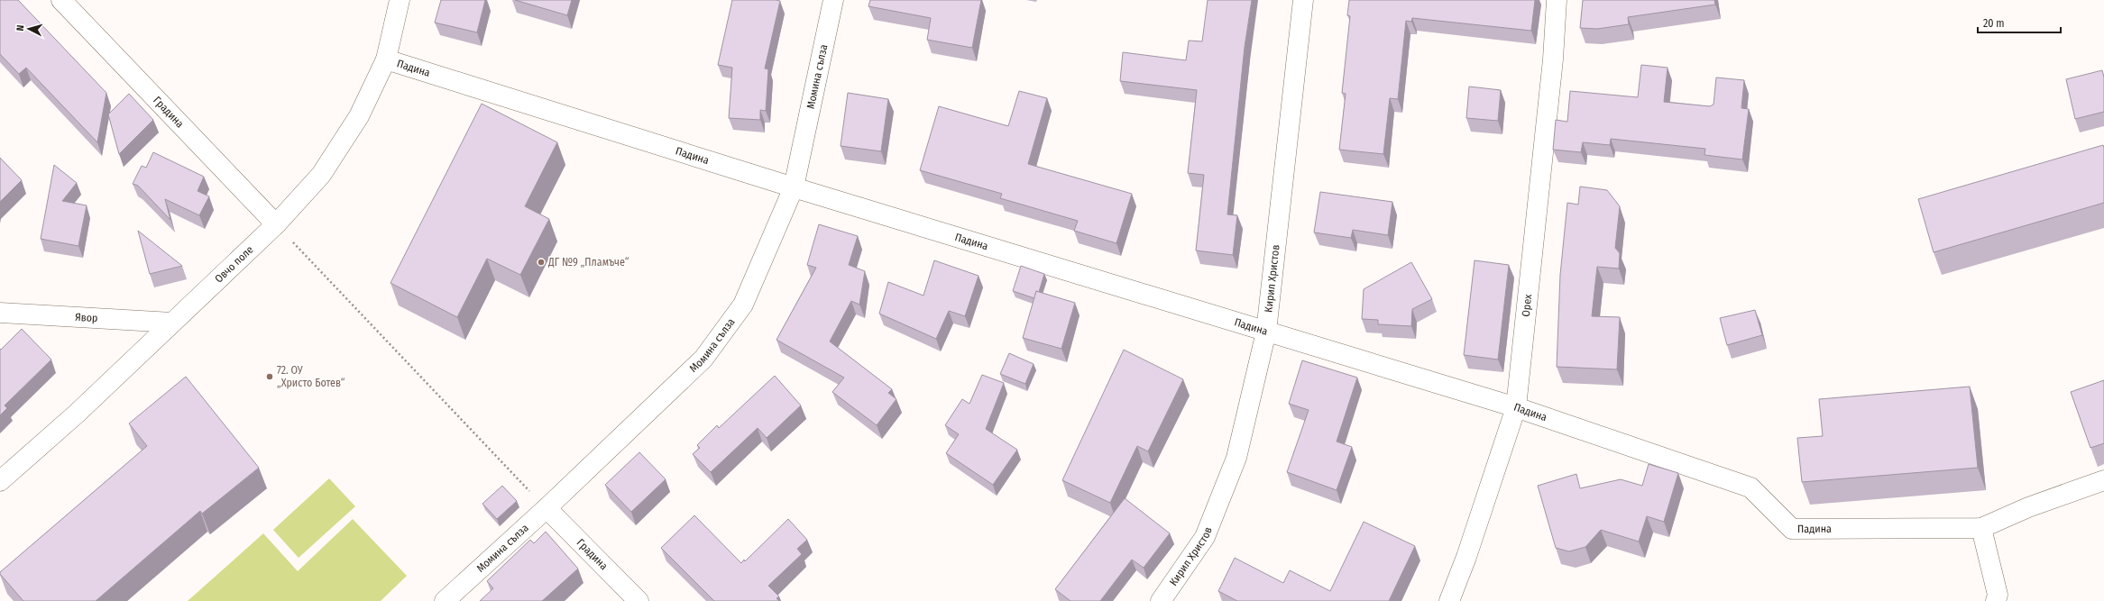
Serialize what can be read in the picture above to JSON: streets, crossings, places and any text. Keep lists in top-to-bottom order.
{
  "streets": {
    "street": [
      "Падина",
      "Момина сълза",
      "Градина",
      "Овчо поле",
      "Кирил Христов",
      "Орех",
      "Явор"
    ]
  },
  "crossings": [
    ["Падина", "Момина сълза"],
    ["Падина", "Овчо поле"],
    ["Падина", "Кирил Христов"],
    ["Падина", "Орех"],
    ["Момина сълза", "Градина"],
    ["Градина", "Овчо поле"],
    ["Овчо поле", "Явор"]
  ],
  "places": ["ДГ №9 „Пламъче“", "72. ОУ „Христо Ботев“"],
  "scale_bar": "20 m",
  "north": "left"
}
